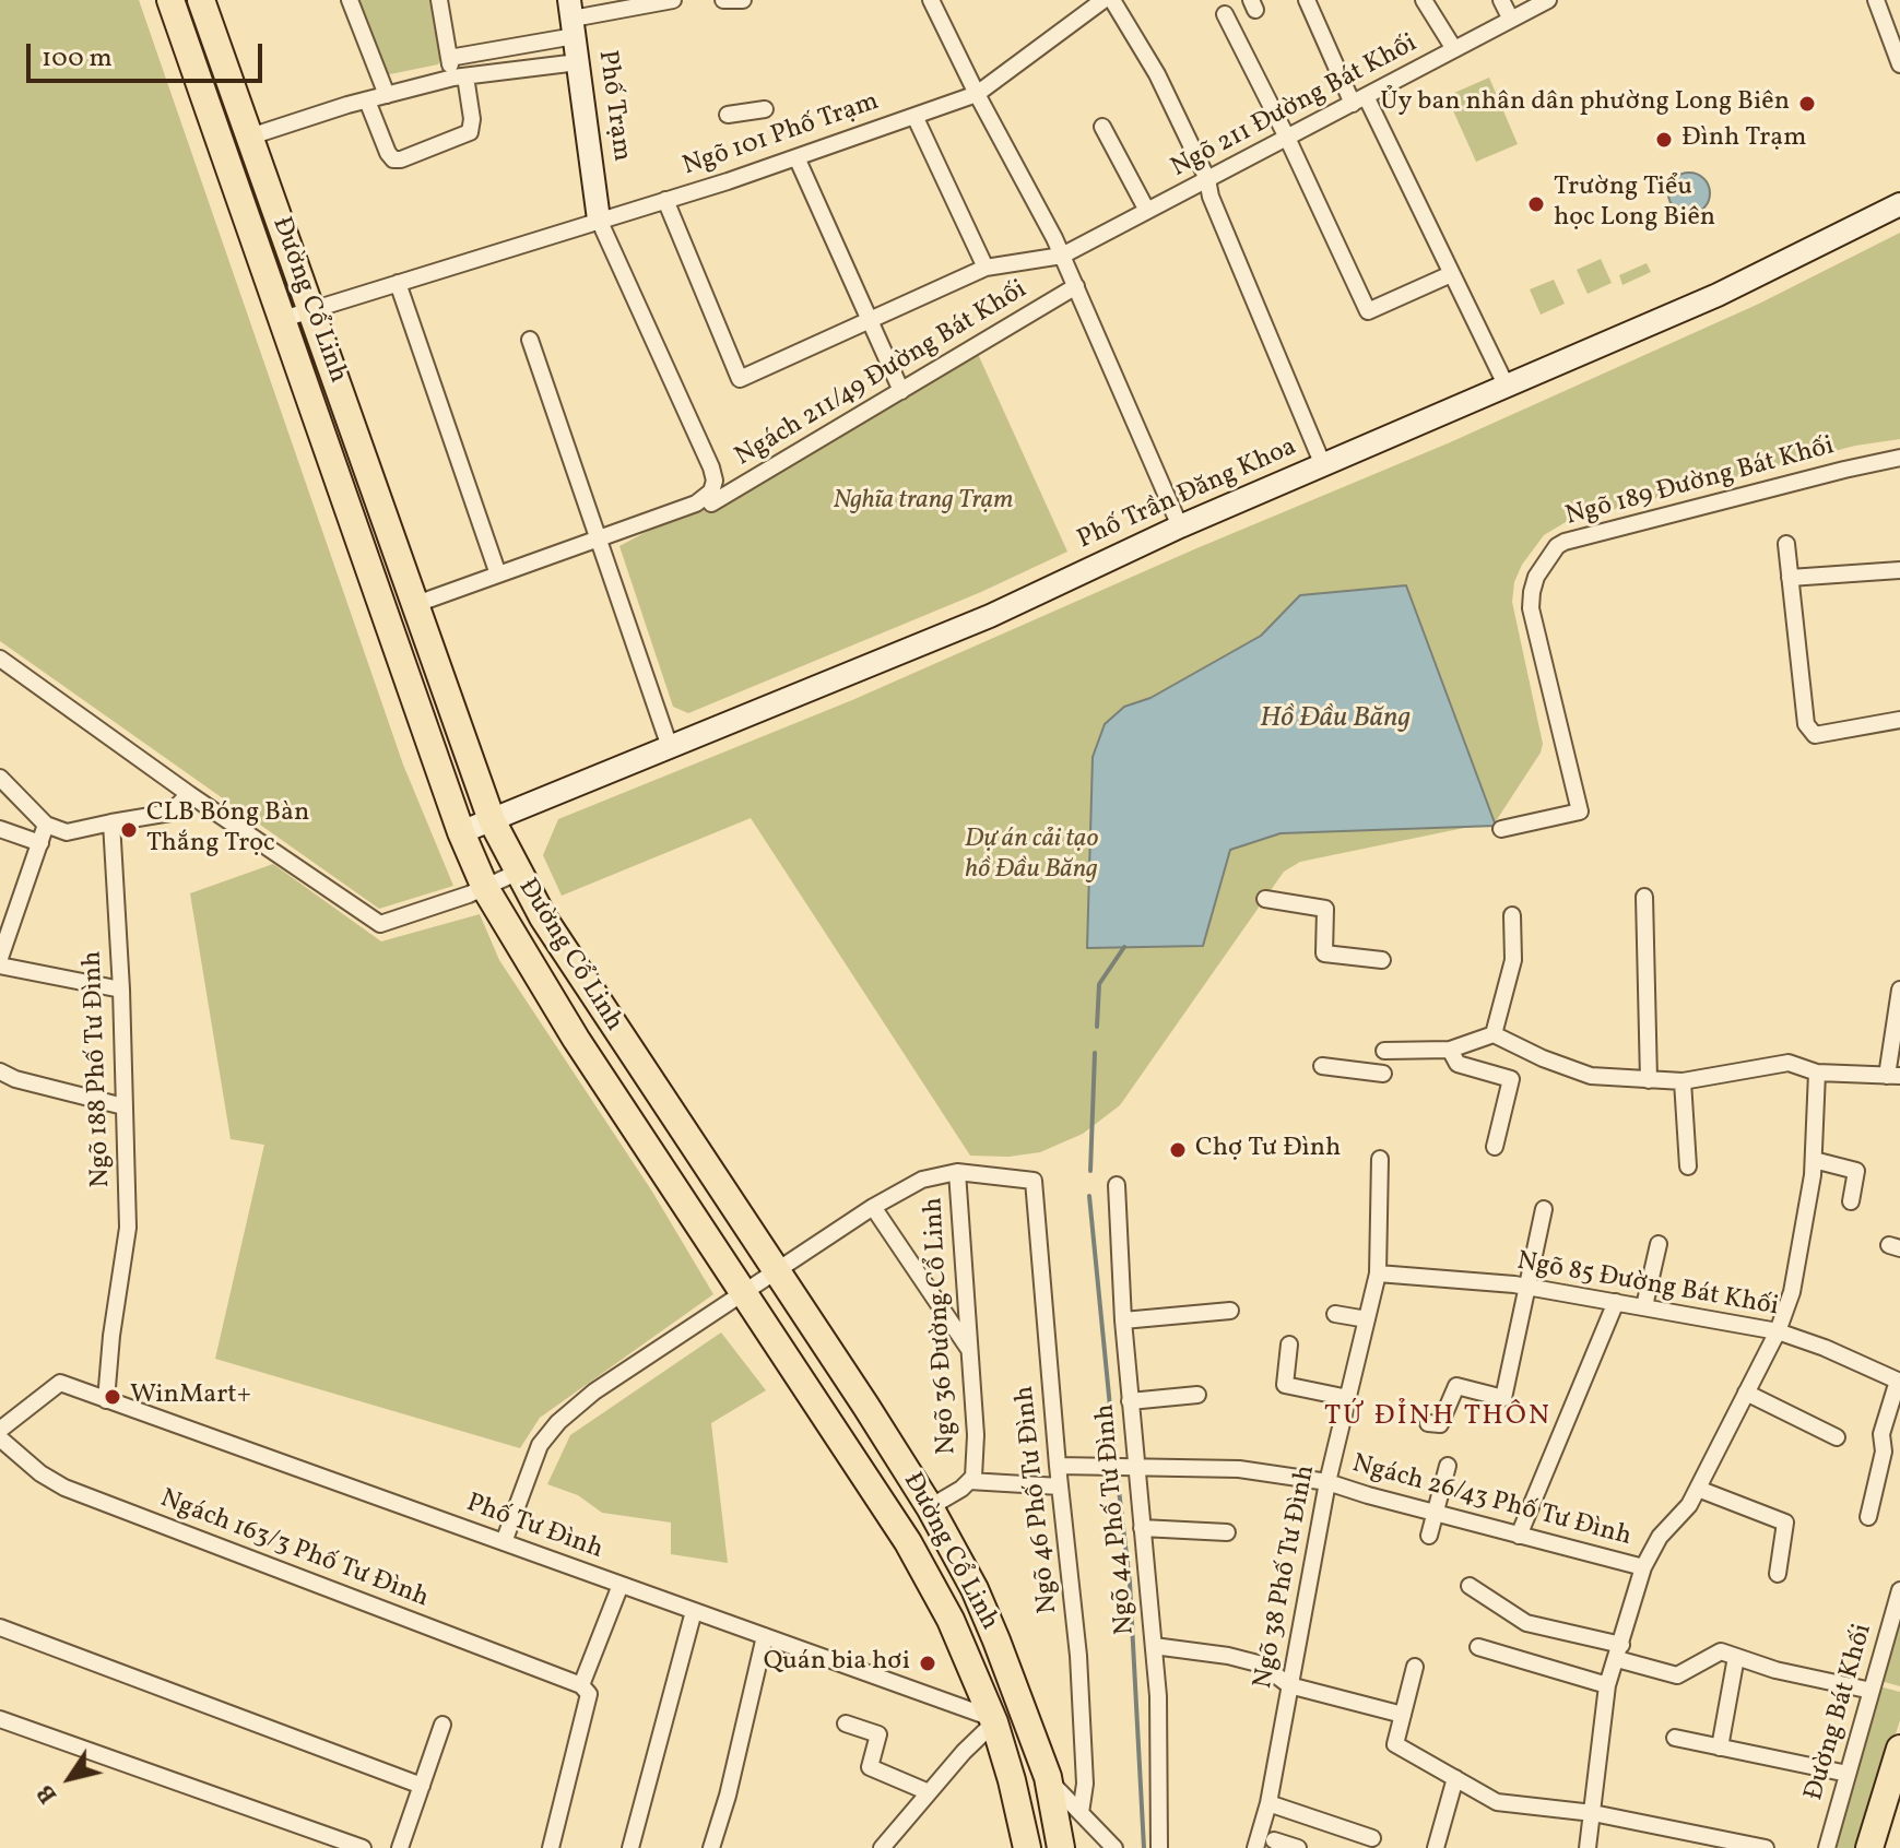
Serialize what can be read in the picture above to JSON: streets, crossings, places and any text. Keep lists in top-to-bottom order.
{
  "streets": {
    "main road": ["Đường Cổ Linh"],
    "street": [
      "Phố Trạm",
      "Ngõ 211 Đường Bát Khối",
      "Ngõ 101 Phố Trạm",
      "Ngách 211/49 Đường Bát Khối",
      "Ngõ 189 Đường Bát Khối",
      "Phố Trần Đăng Khoa",
      "Ngõ 188 Phố Tư Đình",
      "Ngõ 85 Đường Bát Khối",
      "Ngõ 36 Đường Cổ Linh",
      "Ngõ 46 Phố Tư Đình",
      "Ngách 26/43 Phố Tư Đình",
      "Ngõ 44 Phố Tư Đình",
      "Phố Tư Đình",
      "Ngách 163/3 Phố Tư Đình",
      "Ngõ 38 Phố Tư Đình",
      "Đường Bát Khối"
    ]
  },
  "crossings": [
    ["Phố Trạm", "Ngõ 101 Phố Trạm"],
    ["Ngõ 211 Đường Bát Khối", "Ngõ 101 Phố Trạm"],
    ["Ngõ 101 Phố Trạm", "Đường Cổ Linh"],
    ["Đường Cổ Linh", "Phố Trần Đăng Khoa"],
    ["Đường Cổ Linh", "Ngõ 36 Đường Cổ Linh"],
    ["Đường Cổ Linh", "Phố Tư Đình"],
    ["Ngõ 188 Phố Tư Đình", "Phố Tư Đình"],
    ["Ngõ 85 Đường Bát Khối", "Ngõ 38 Phố Tư Đình"],
    ["Ngõ 36 Đường Cổ Linh", "Ngõ 46 Phố Tư Đình"],
    ["Ngõ 46 Phố Tư Đình", "Ngách 26/43 Phố Tư Đình"],
    ["Ngách 26/43 Phố Tư Đình", "Ngõ 44 Phố Tư Đình"],
    ["Ngách 26/43 Phố Tư Đình", "Ngõ 38 Phố Tư Đình"]
  ],
  "districts": ["TỨ ĐỈNH THÔN"],
  "water": ["Hồ Đầu Băng"],
  "parks": ["Nghĩa trang Trạm", "Dự án cải tạo hồ Đầu Băng"],
  "places": [
    "Ủy ban nhân dân phường Long Biên",
    "Đình Trạm",
    "Trường Tiểu học Long Biên",
    "CLB Bóng Bàn Thắng Trọc",
    "Chợ Tư Đình",
    "WinMart+",
    "Quán bia hơi"
  ],
  "scale_bar": "100 m",
  "north": "bottom left"
}
